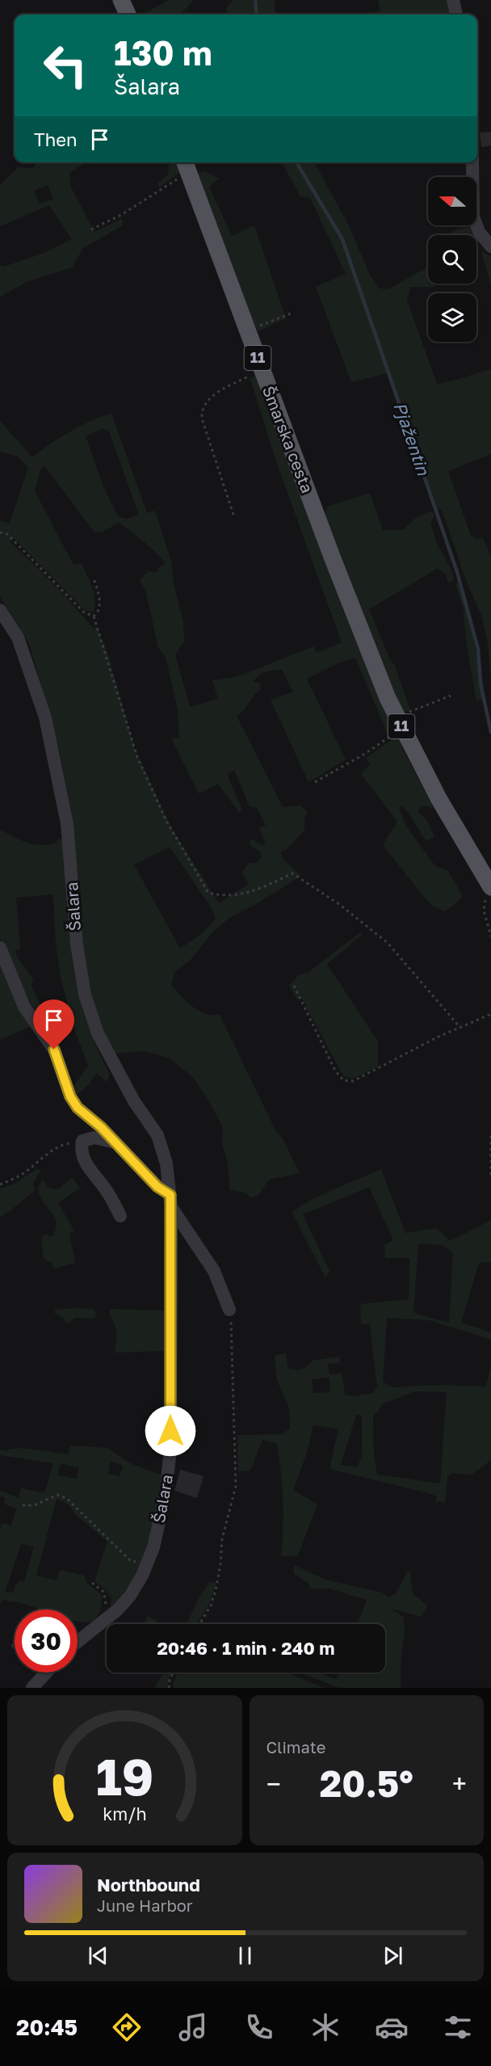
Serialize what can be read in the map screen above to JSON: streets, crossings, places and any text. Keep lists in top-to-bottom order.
{
  "streets": {
    "main road": ["11", "Šmarska cesta"],
    "street": ["Šalara"]
  },
  "crossings": [
    ["11", "Šmarska cesta"]
  ],
  "water": ["Pjažentin"],
  "north": "left",
  "page": {
    "turn": ["130 m", "Šalara"],
    "then": "Then",
    "limit": "30",
    "trip": "20:46 · 1 min · 240 m",
    "tile": "Climate",
    "heat": ["−", "20.5°", "+"],
    "song": ["Northbound", "June Harbor"],
    "tabs": "20:45",
    "gauge": ["19", "km/h"]
  }
}
